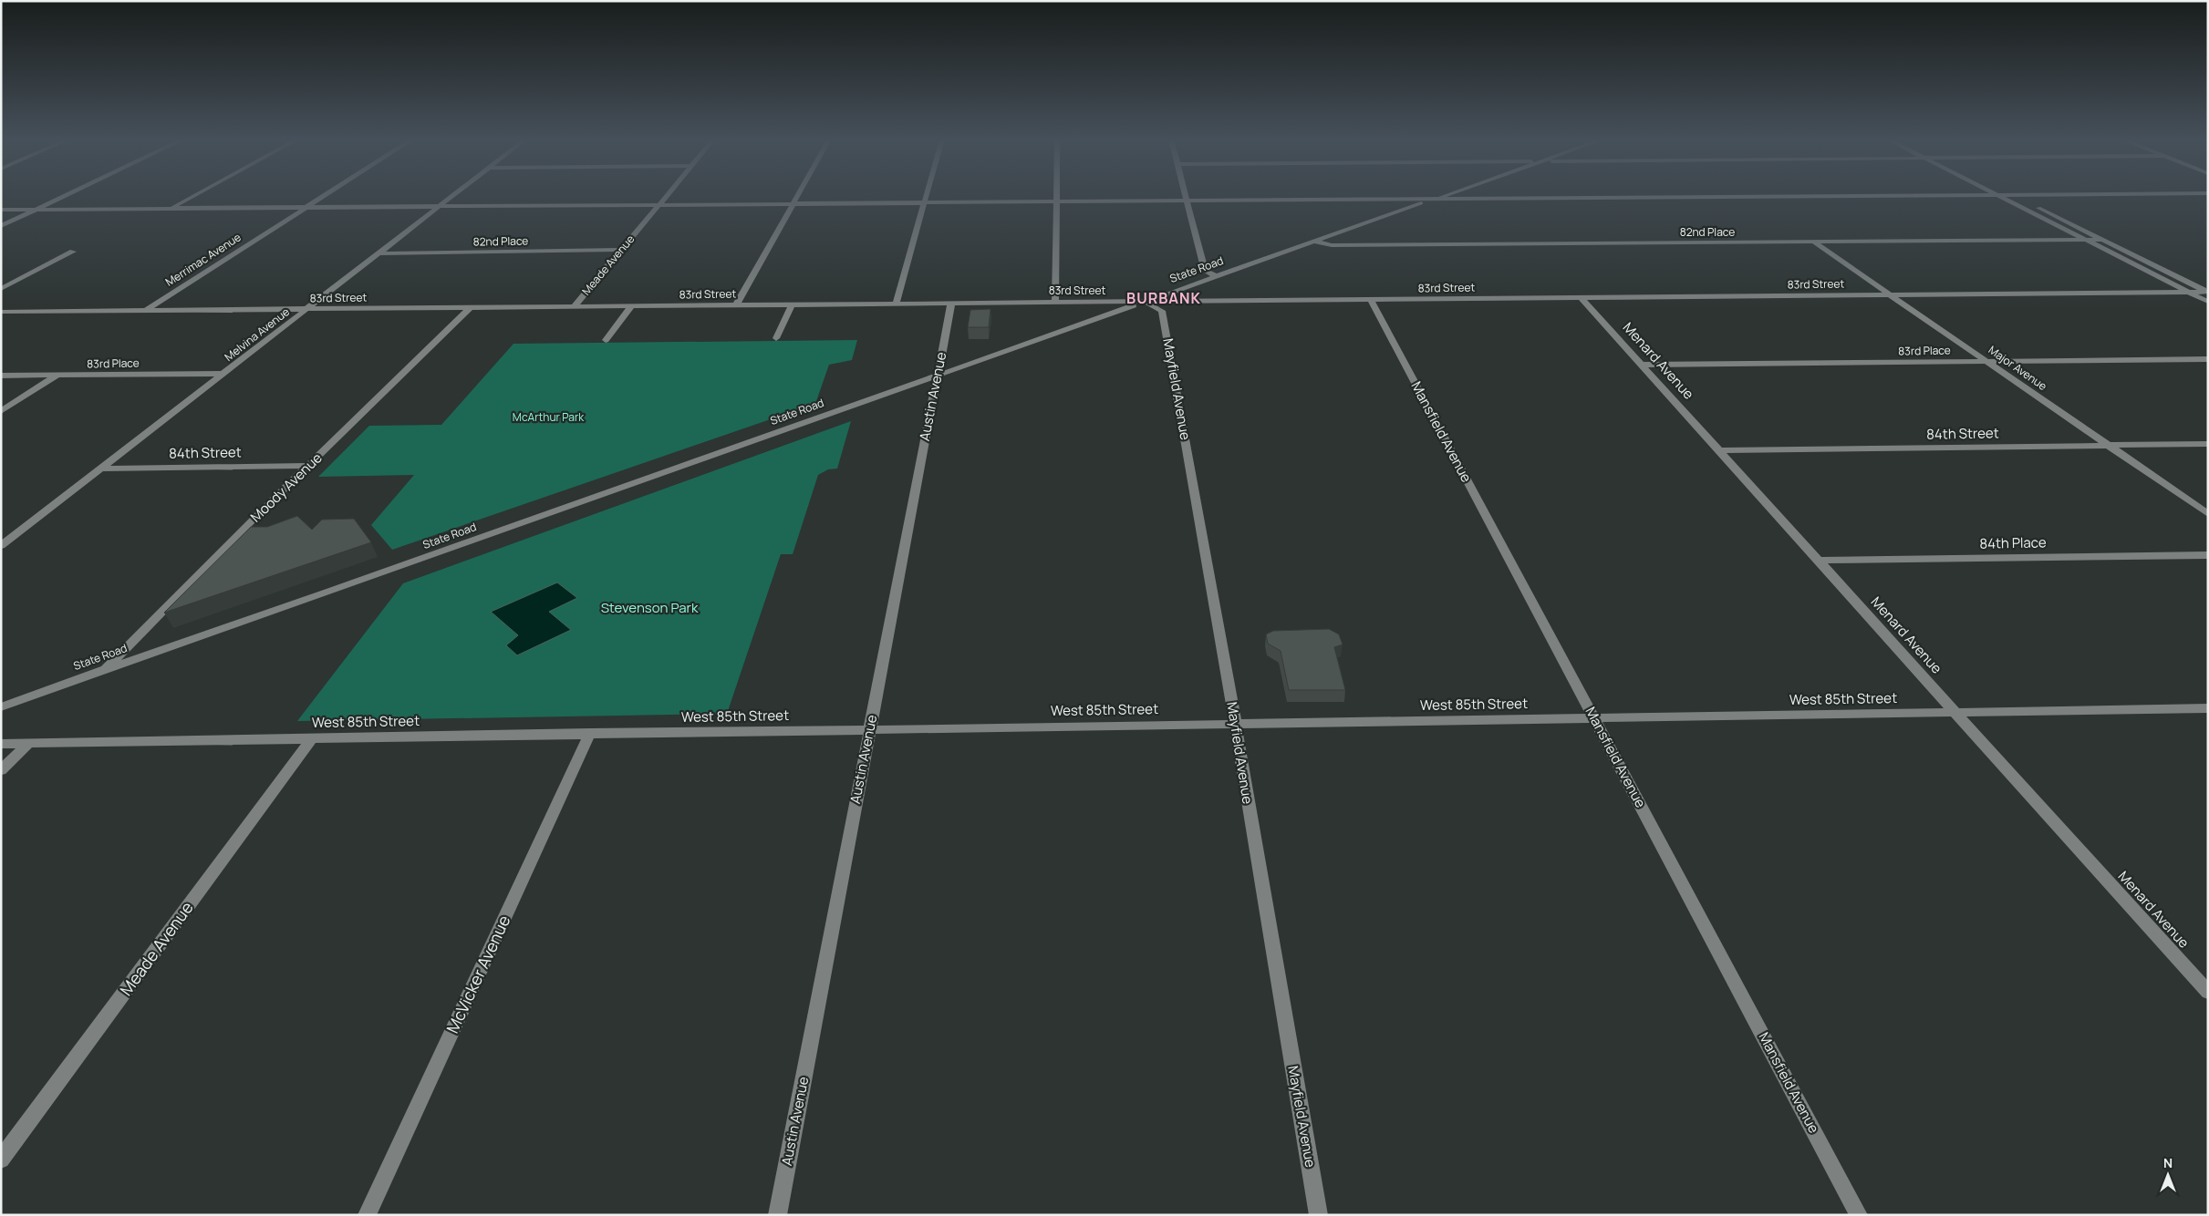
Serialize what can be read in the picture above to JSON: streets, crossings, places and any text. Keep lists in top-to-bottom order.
{
  "streets": {
    "street": [
      "82nd Place",
      "Merrimac Avenue",
      "Meade Avenue",
      "State Road",
      "83rd Street",
      "Melvina Avenue",
      "83rd Place",
      "Menard Avenue",
      "Major Avenue",
      "Mayfield Avenue",
      "Austin Avenue",
      "Mansfield Avenue",
      "84th Street",
      "Moody Avenue",
      "84th Place",
      "West 85th Street",
      "McVicker Avenue"
    ]
  },
  "crossings": [
    ["82nd Place", "Meade Avenue"],
    ["82nd Place", "State Road"],
    ["82nd Place", "Melvina Avenue"],
    ["82nd Place", "Major Avenue"],
    ["Merrimac Avenue", "83rd Street"],
    ["Meade Avenue", "83rd Street"],
    ["Meade Avenue", "West 85th Street"],
    ["State Road", "83rd Street"],
    ["State Road", "Mayfield Avenue"],
    ["State Road", "Austin Avenue"],
    ["State Road", "Moody Avenue"],
    ["83rd Street", "Melvina Avenue"],
    ["83rd Street", "Menard Avenue"],
    ["83rd Street", "Major Avenue"],
    ["83rd Street", "Mayfield Avenue"],
    ["83rd Street", "Austin Avenue"],
    ["83rd Street", "Mansfield Avenue"],
    ["83rd Street", "Moody Avenue"],
    ["Melvina Avenue", "83rd Place"],
    ["Melvina Avenue", "84th Street"],
    ["83rd Place", "Menard Avenue"],
    ["83rd Place", "Major Avenue"],
    ["Menard Avenue", "84th Street"],
    ["Menard Avenue", "84th Place"],
    ["Menard Avenue", "West 85th Street"],
    ["Major Avenue", "84th Street"],
    ["Mayfield Avenue", "West 85th Street"],
    ["Austin Avenue", "West 85th Street"],
    ["Mansfield Avenue", "West 85th Street"],
    ["84th Street", "Moody Avenue"],
    ["West 85th Street", "McVicker Avenue"]
  ],
  "districts": ["BURBANK"],
  "parks": ["McArthur Park", "Stevenson Park"],
  "north": "top"
}
